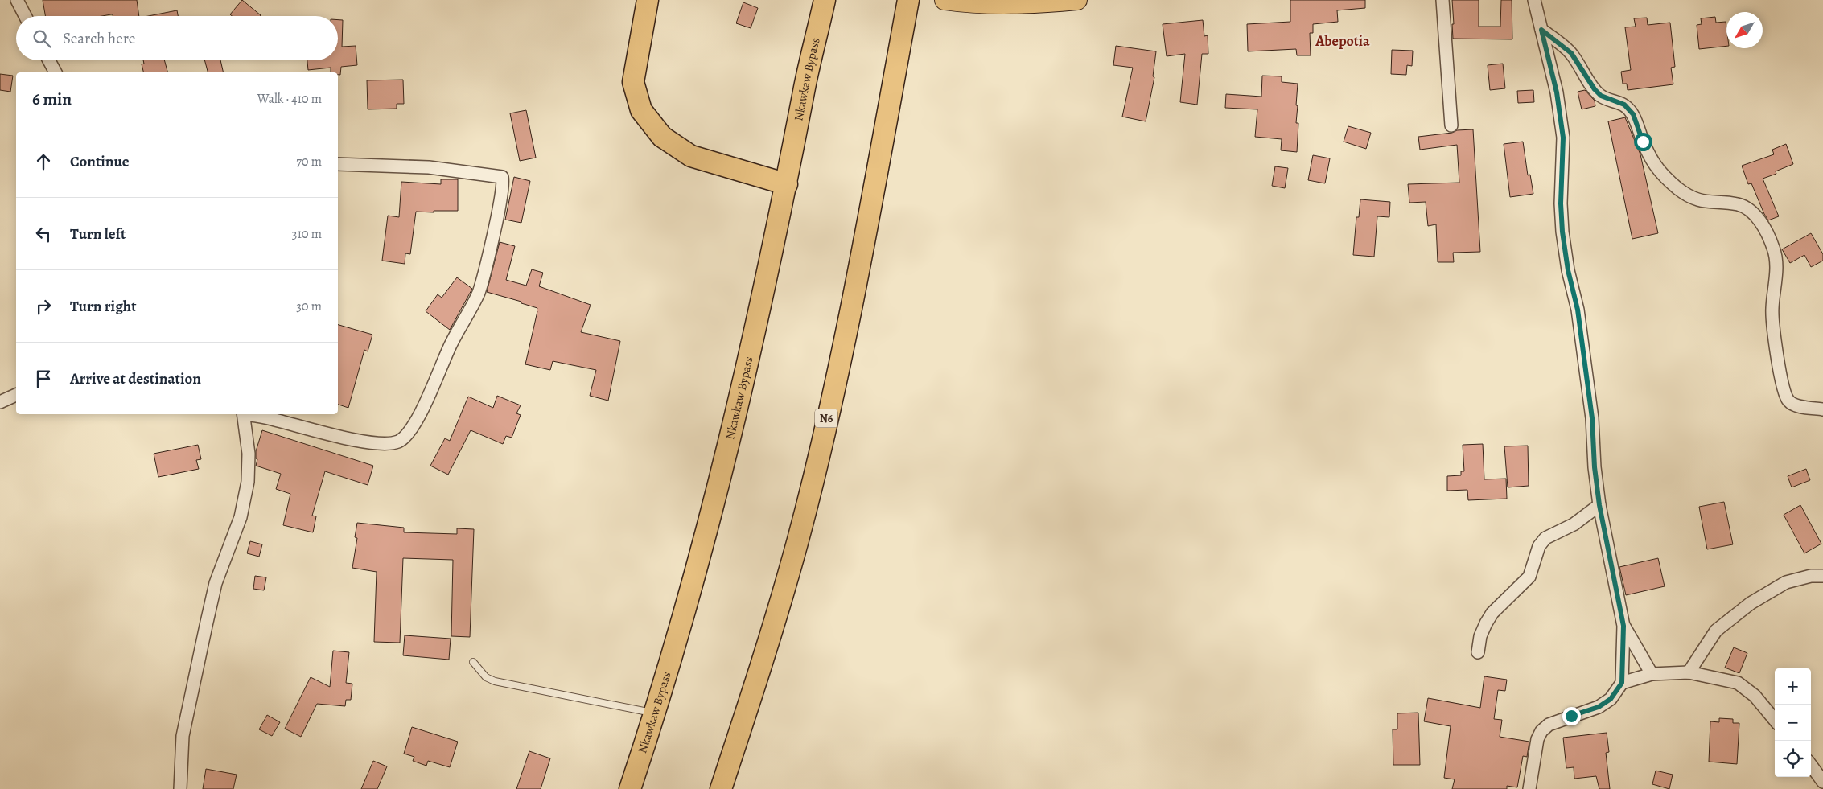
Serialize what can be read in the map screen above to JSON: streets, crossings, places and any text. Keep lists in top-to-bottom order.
{
  "streets": {
    "highway": ["Nkawkaw Bypass", "N6"]
  },
  "districts": ["Abepotia"],
  "north": "bottom left",
  "page": {
    "search": "Search here",
    "heading": ["6 min", "Walk · 410 m"],
    "list": [
      ["Continue", "70 m"],
      ["Turn left", "310 m"],
      ["Turn right", "30 m"],
      "Arrive at destination"
    ],
    "map_buttons": ["+", "−"]
  }
}
